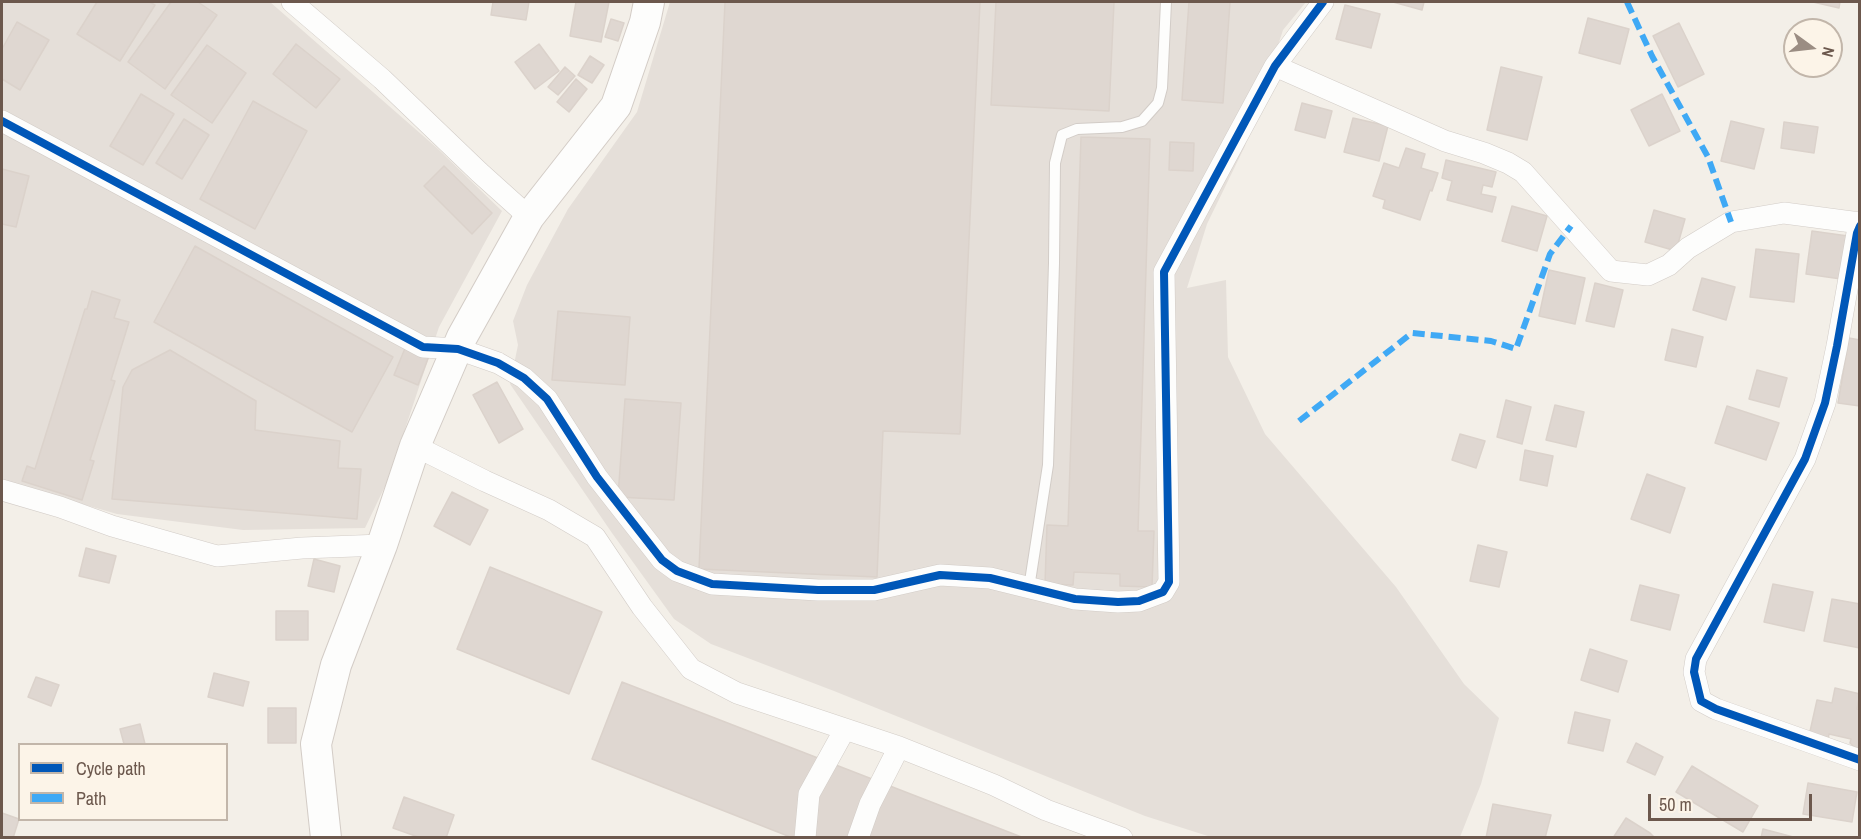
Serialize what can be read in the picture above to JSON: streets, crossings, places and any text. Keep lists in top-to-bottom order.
{
  "legend": ["Cycle path", "Path"],
  "scale_bar": "50 m",
  "north": "right"
}
